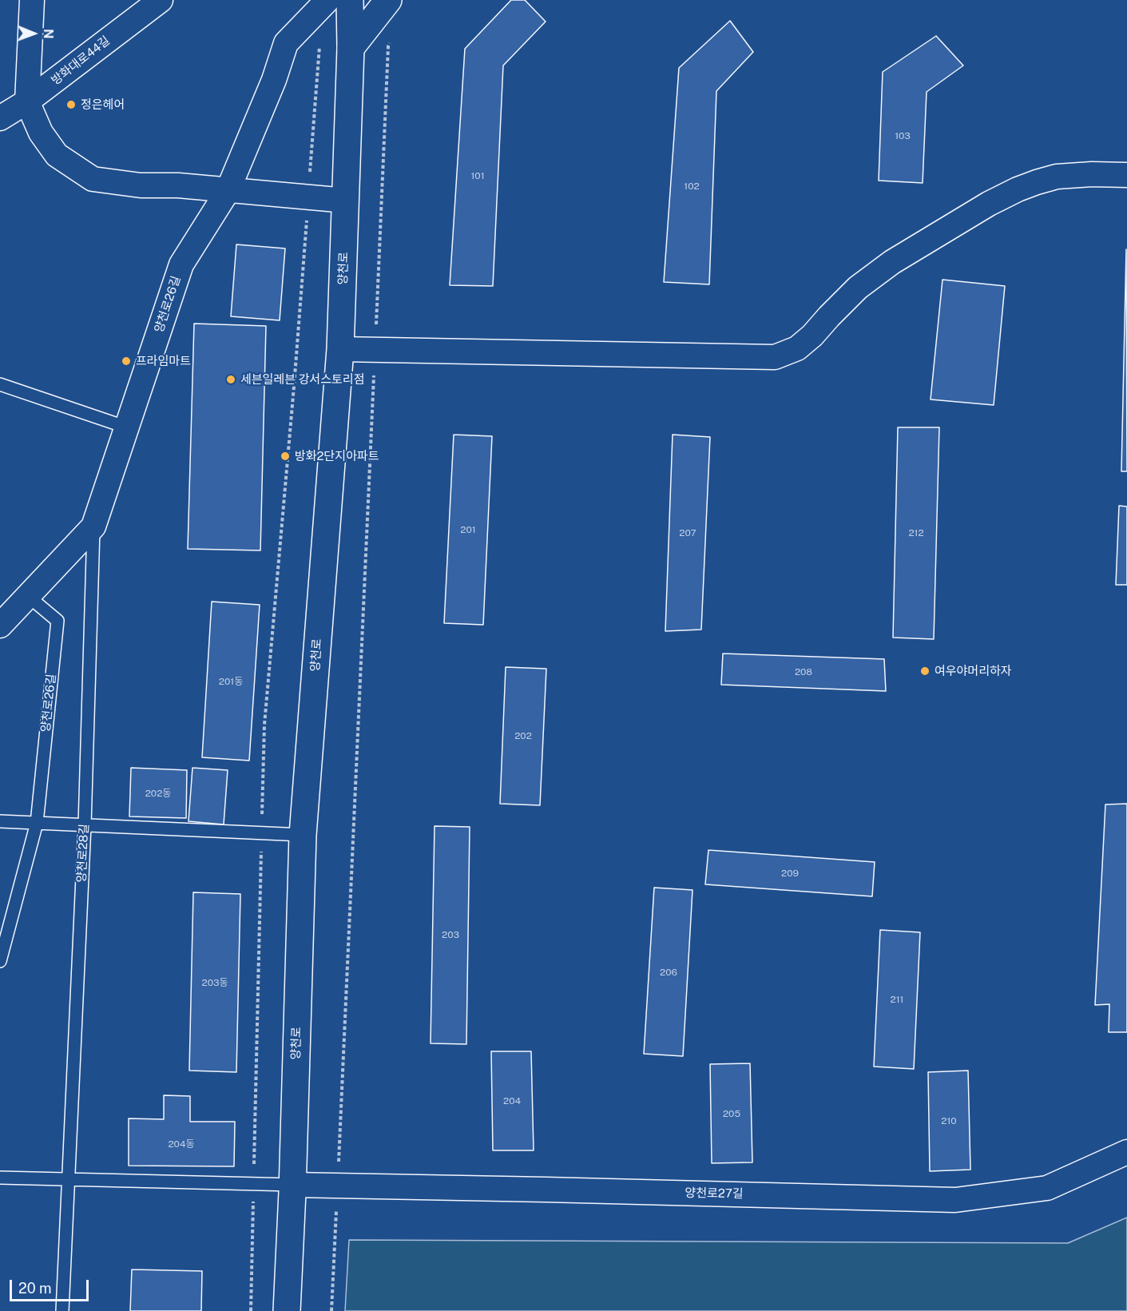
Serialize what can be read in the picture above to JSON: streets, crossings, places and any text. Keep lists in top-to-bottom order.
{
  "streets": {
    "main road": ["양천로"],
    "street": ["방화대로44길", "양천로26길", "양천로27길"],
    "lane": ["양천로28길"]
  },
  "crossings": [
    ["양천로", "양천로27길"],
    ["양천로26길", "양천로28길"]
  ],
  "places": [
    "정은헤어",
    "프라임마트",
    "세븐일레븐 강서스토리점",
    "방화2단지아파트",
    "여우야머리하자"
  ],
  "house_numbers": [
    "103",
    "101",
    "102",
    "201",
    "207",
    "212",
    "208",
    "201동",
    "202",
    "202동",
    "209",
    "203",
    "206",
    "203동",
    "211",
    "204",
    "205",
    "210",
    "204동"
  ],
  "scale_bar": "20 m",
  "north": "right"
}
